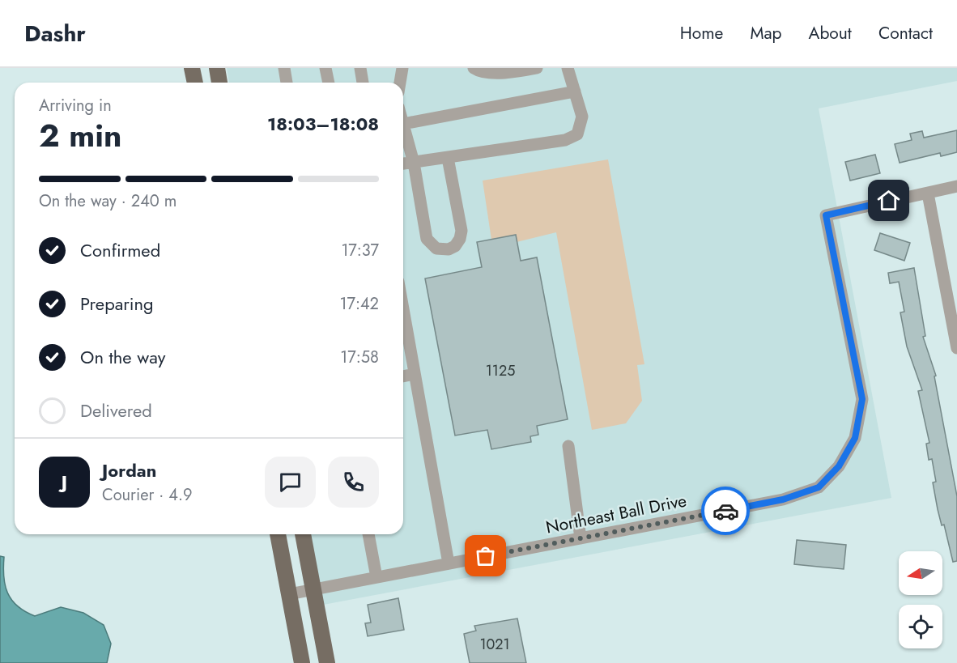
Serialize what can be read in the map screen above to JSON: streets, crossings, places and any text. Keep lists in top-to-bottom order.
{
  "streets": {
    "street": ["Northeast Ball Drive"]
  },
  "house_numbers": ["1125", "1021"],
  "north": "left",
  "page": {
    "header": "Dashr",
    "nav": [
      "Home",
      "Map",
      "About",
      "Contact"
    ],
    "heading": ["2 min", "Arriving in", "18:03–18:08"],
    "panel": ["Jordan", "Courier · 4.9"],
    "bar": "On the way · 240 m",
    "list": [
      ["Confirmed", "17:37"],
      ["Preparing", "17:42"],
      ["On the way", "17:58"],
      "Delivered"
    ],
    "round": "J"
  }
}
